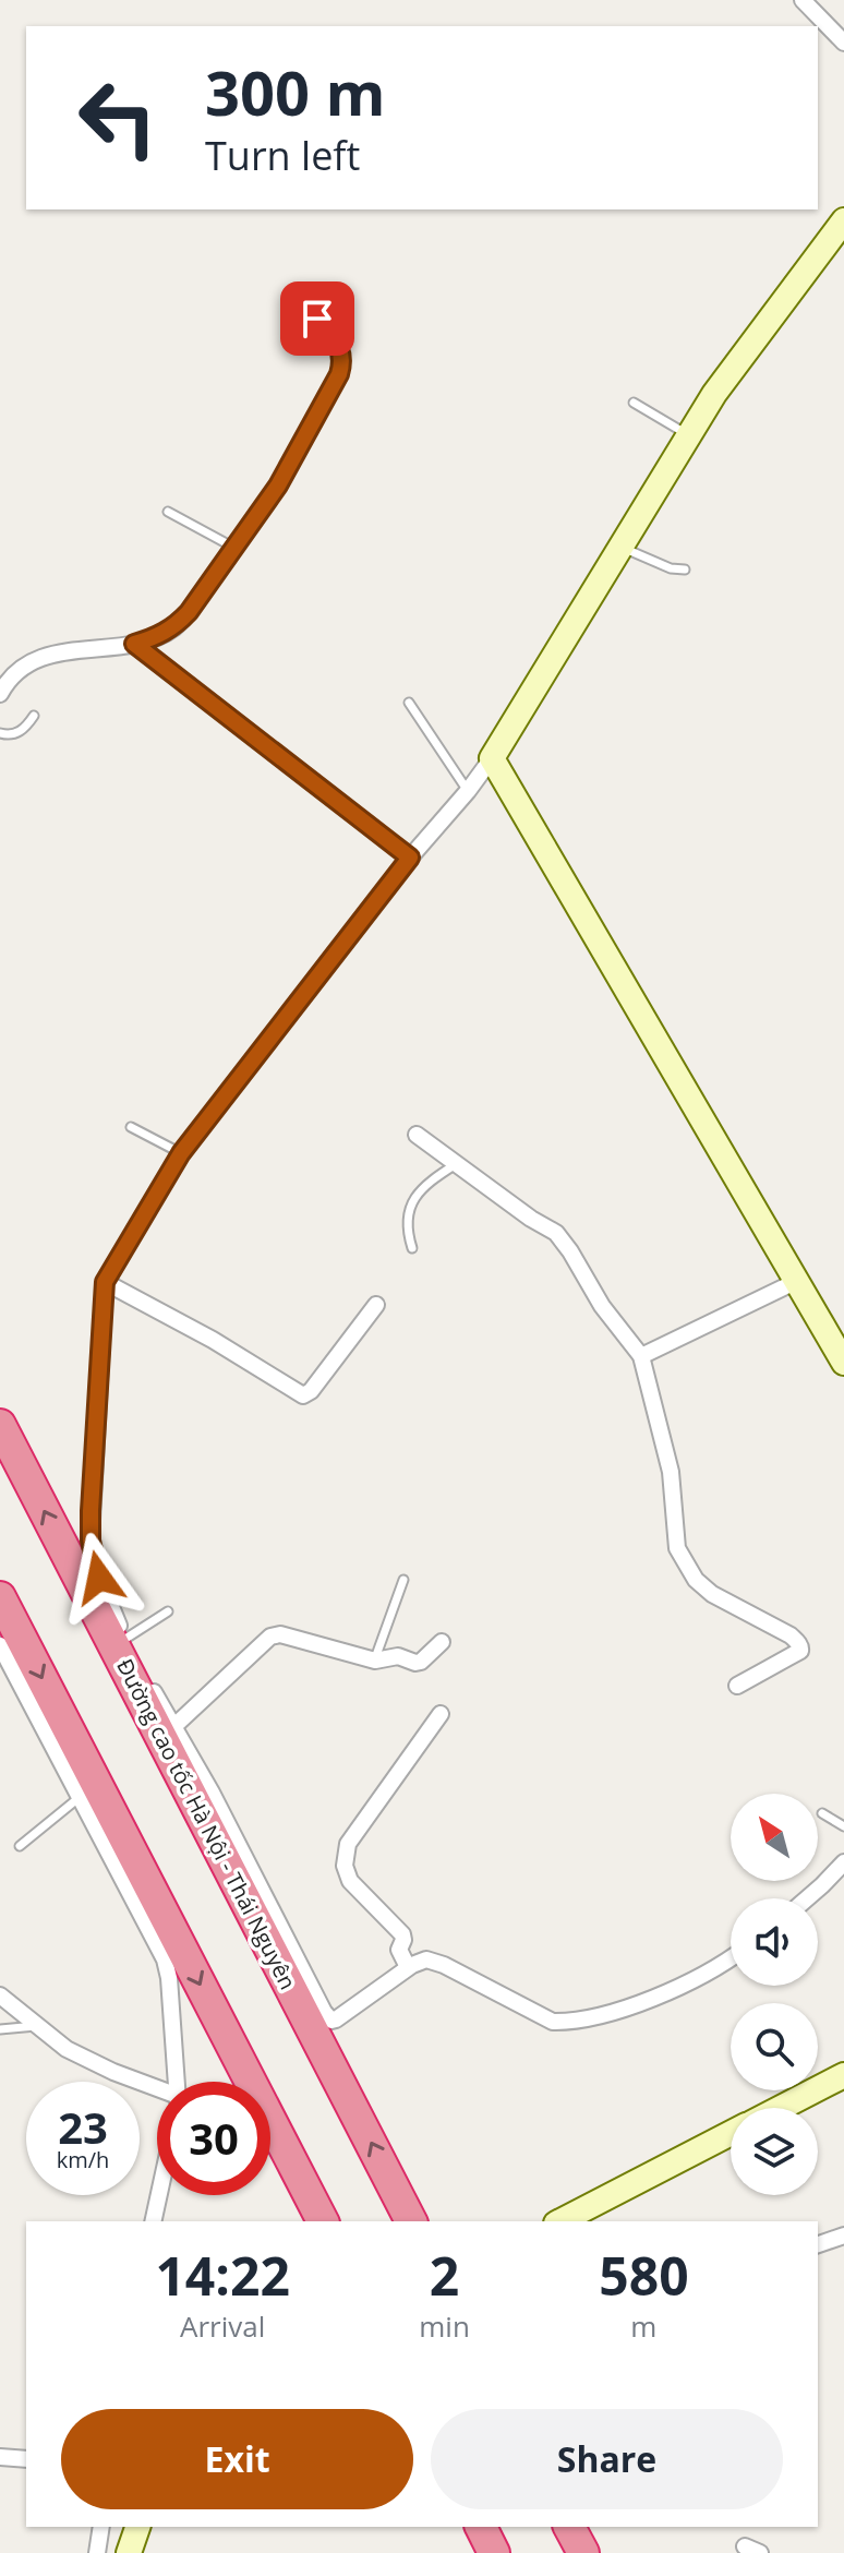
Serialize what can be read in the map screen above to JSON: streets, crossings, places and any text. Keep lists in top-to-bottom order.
{
  "streets": {
    "highway": ["Đường cao tốc Hà Nội - Thái Nguyên"]
  },
  "north": "top left",
  "page": {
    "turn": ["300 m", "Turn left"],
    "speed": "23 km/h",
    "limit": "30",
    "eta": [
      "14:22",
      "Arrival",
      "2",
      "min",
      "580",
      "m"
    ],
    "buttons": ["Exit", "Share"]
  }
}
